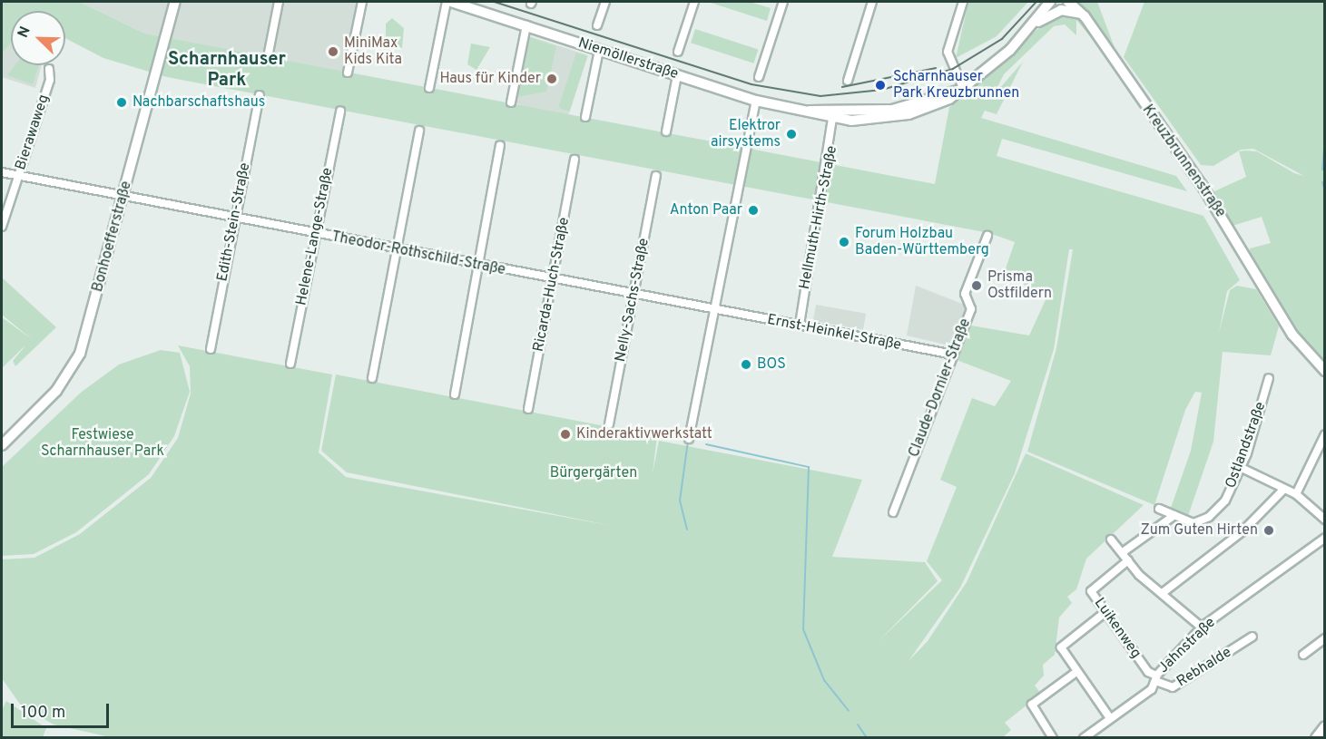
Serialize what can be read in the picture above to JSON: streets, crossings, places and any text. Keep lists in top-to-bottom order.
{
  "streets": {
    "main road": ["Niemöllerstraße", "Kreuzbrunnenstraße", "Bonhoefferstraße"],
    "street": [
      "Bierawaweg",
      "Hellmuth-Hirth-Straße",
      "Edith-Stein-Straße",
      "Helene-Lange-Straße",
      "Theodor-Rothschild-Straße",
      "Ricarda-Huch-Straße",
      "Nelly-Sachs-Straße",
      "Ernst-Heinkel-Straße",
      "Claude-Dornier-Straße",
      "Ostlandstraße",
      "Luikenweg",
      "Jahnstraße",
      "Rebhalde"
    ]
  },
  "crossings": [
    ["Niemöllerstraße", "Hellmuth-Hirth-Straße"],
    ["Bierawaweg", "Theodor-Rothschild-Straße"],
    ["Hellmuth-Hirth-Straße", "Ernst-Heinkel-Straße"],
    ["Edith-Stein-Straße", "Theodor-Rothschild-Straße"],
    ["Bonhoefferstraße", "Theodor-Rothschild-Straße"],
    ["Helene-Lange-Straße", "Theodor-Rothschild-Straße"],
    ["Theodor-Rothschild-Straße", "Ricarda-Huch-Straße"],
    ["Theodor-Rothschild-Straße", "Nelly-Sachs-Straße"],
    ["Theodor-Rothschild-Straße", "Ernst-Heinkel-Straße"],
    ["Ernst-Heinkel-Straße", "Claude-Dornier-Straße"],
    ["Luikenweg", "Jahnstraße"],
    ["Luikenweg", "Rebhalde"],
    ["Jahnstraße", "Rebhalde"]
  ],
  "districts": ["Scharnhauser Park"],
  "parks": ["Festwiese Scharnhauser Park", "Bürgergärten"],
  "places": [
    "MiniMax Kids Kita",
    "Haus für Kinder",
    "Scharnhauser Park Kreuzbrunnen",
    "Nachbarschaftshaus",
    "Elektror airsystems",
    "Anton Paar",
    "Forum Holzbau Baden-Württemberg",
    "Prisma Ostfildern",
    "BOS",
    "Kinderaktivwerkstatt",
    "Zum Guten Hirten"
  ],
  "scale_bar": "100 m",
  "north": "top left"
}
